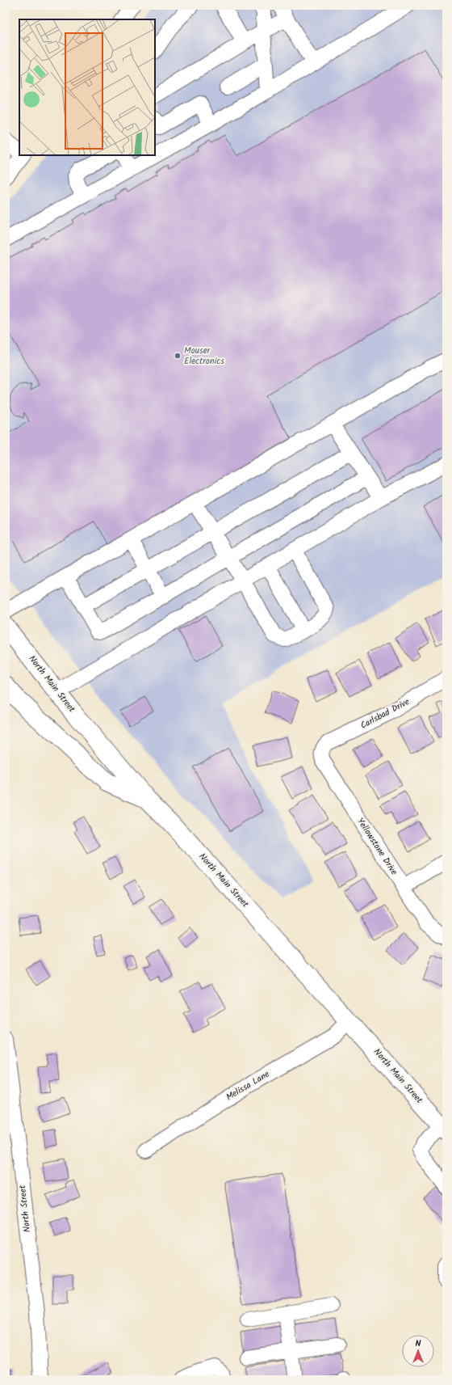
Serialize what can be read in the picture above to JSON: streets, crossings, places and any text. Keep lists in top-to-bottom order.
{
  "streets": {
    "main road": ["North Main Street"],
    "street": [
      "Carlsbad Drive",
      "Yellowstone Drive",
      "Melissa Lane",
      "North Street"
    ]
  },
  "crossings": [
    ["North Main Street", "Melissa Lane"],
    ["Carlsbad Drive", "Yellowstone Drive"]
  ],
  "places": ["Mouser Electronics"],
  "north": "top"
}
